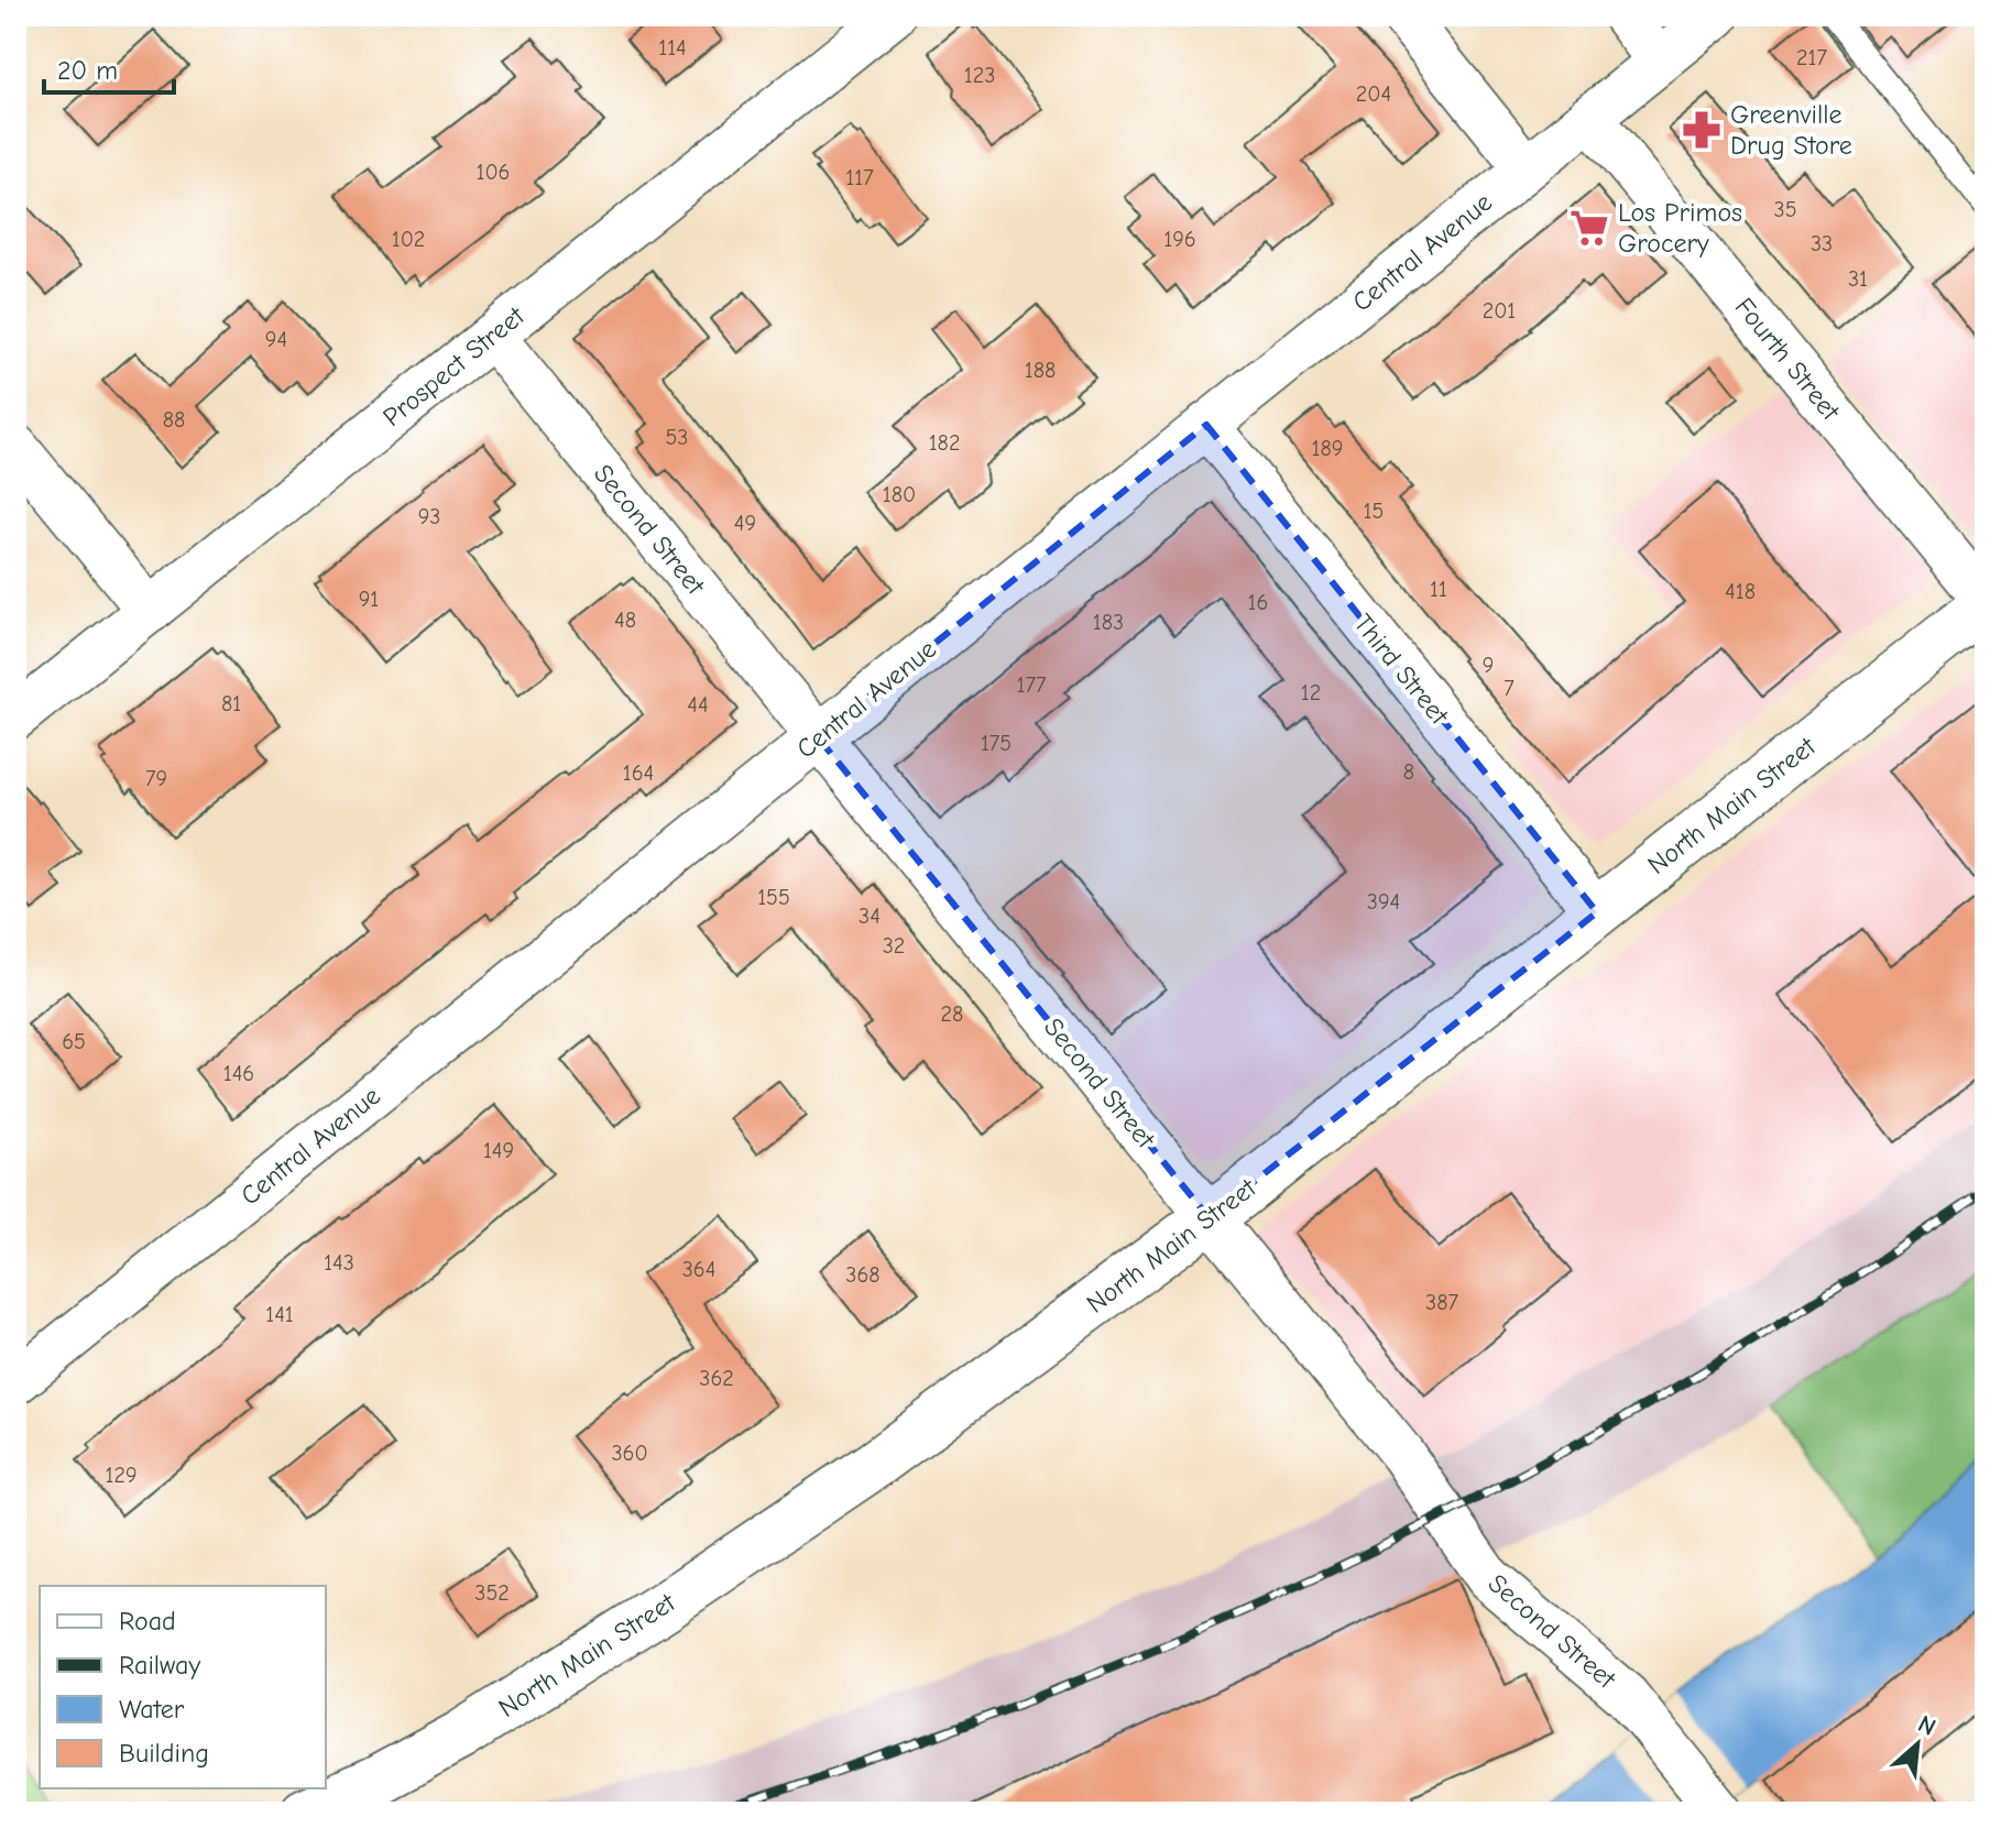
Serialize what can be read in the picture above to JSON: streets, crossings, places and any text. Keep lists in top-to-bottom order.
{
  "streets": {
    "main road": ["North Main Street"],
    "street": [
      "Central Avenue",
      "Fourth Street",
      "Prospect Street",
      "Second Street",
      "Third Street"
    ]
  },
  "crossings": [
    ["Central Avenue", "Fourth Street"],
    ["Central Avenue", "Second Street"],
    ["Central Avenue", "Third Street"],
    ["Fourth Street", "North Main Street"],
    ["Prospect Street", "Second Street"],
    ["Second Street", "North Main Street"],
    ["Third Street", "North Main Street"]
  ],
  "places": {
    "pharmacy": ["Greenville Drug Store"],
    "supermarket": ["Los Primos Grocery"]
  },
  "house_numbers": [
    "114",
    "217",
    "123",
    "204",
    "106",
    "117",
    "35",
    "102",
    "196",
    "33",
    "31",
    "201",
    "94",
    "188",
    "88",
    "53",
    "182",
    "189",
    "180",
    "15",
    "93",
    "49",
    "11",
    "418",
    "91",
    "16",
    "48",
    "183",
    "9",
    "177",
    "7",
    "12",
    "81",
    "44",
    "175",
    "8",
    "164",
    "79",
    "155",
    "394",
    "34",
    "32",
    "28",
    "65",
    "146",
    "149",
    "143",
    "364",
    "368",
    "387",
    "141",
    "362",
    "360",
    "129",
    "352"
  ],
  "legend": [
    "Road",
    "Railway",
    "Water",
    "Building"
  ],
  "scale_bar": "20 m",
  "north": "top right"
}
